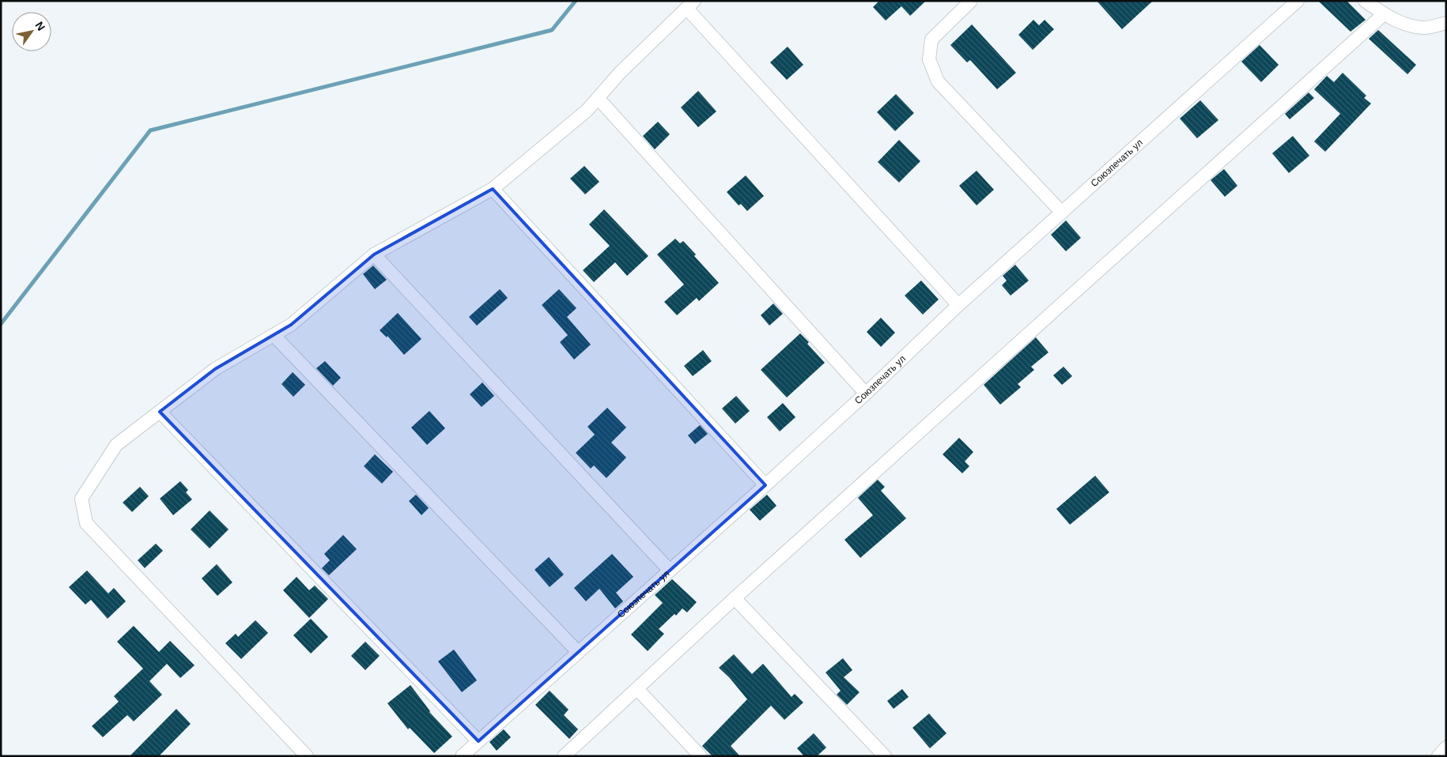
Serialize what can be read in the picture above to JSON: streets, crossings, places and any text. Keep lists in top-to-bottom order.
{
  "streets": {
    "street": ["Союзпечать ул"]
  },
  "north": "top right"
}
